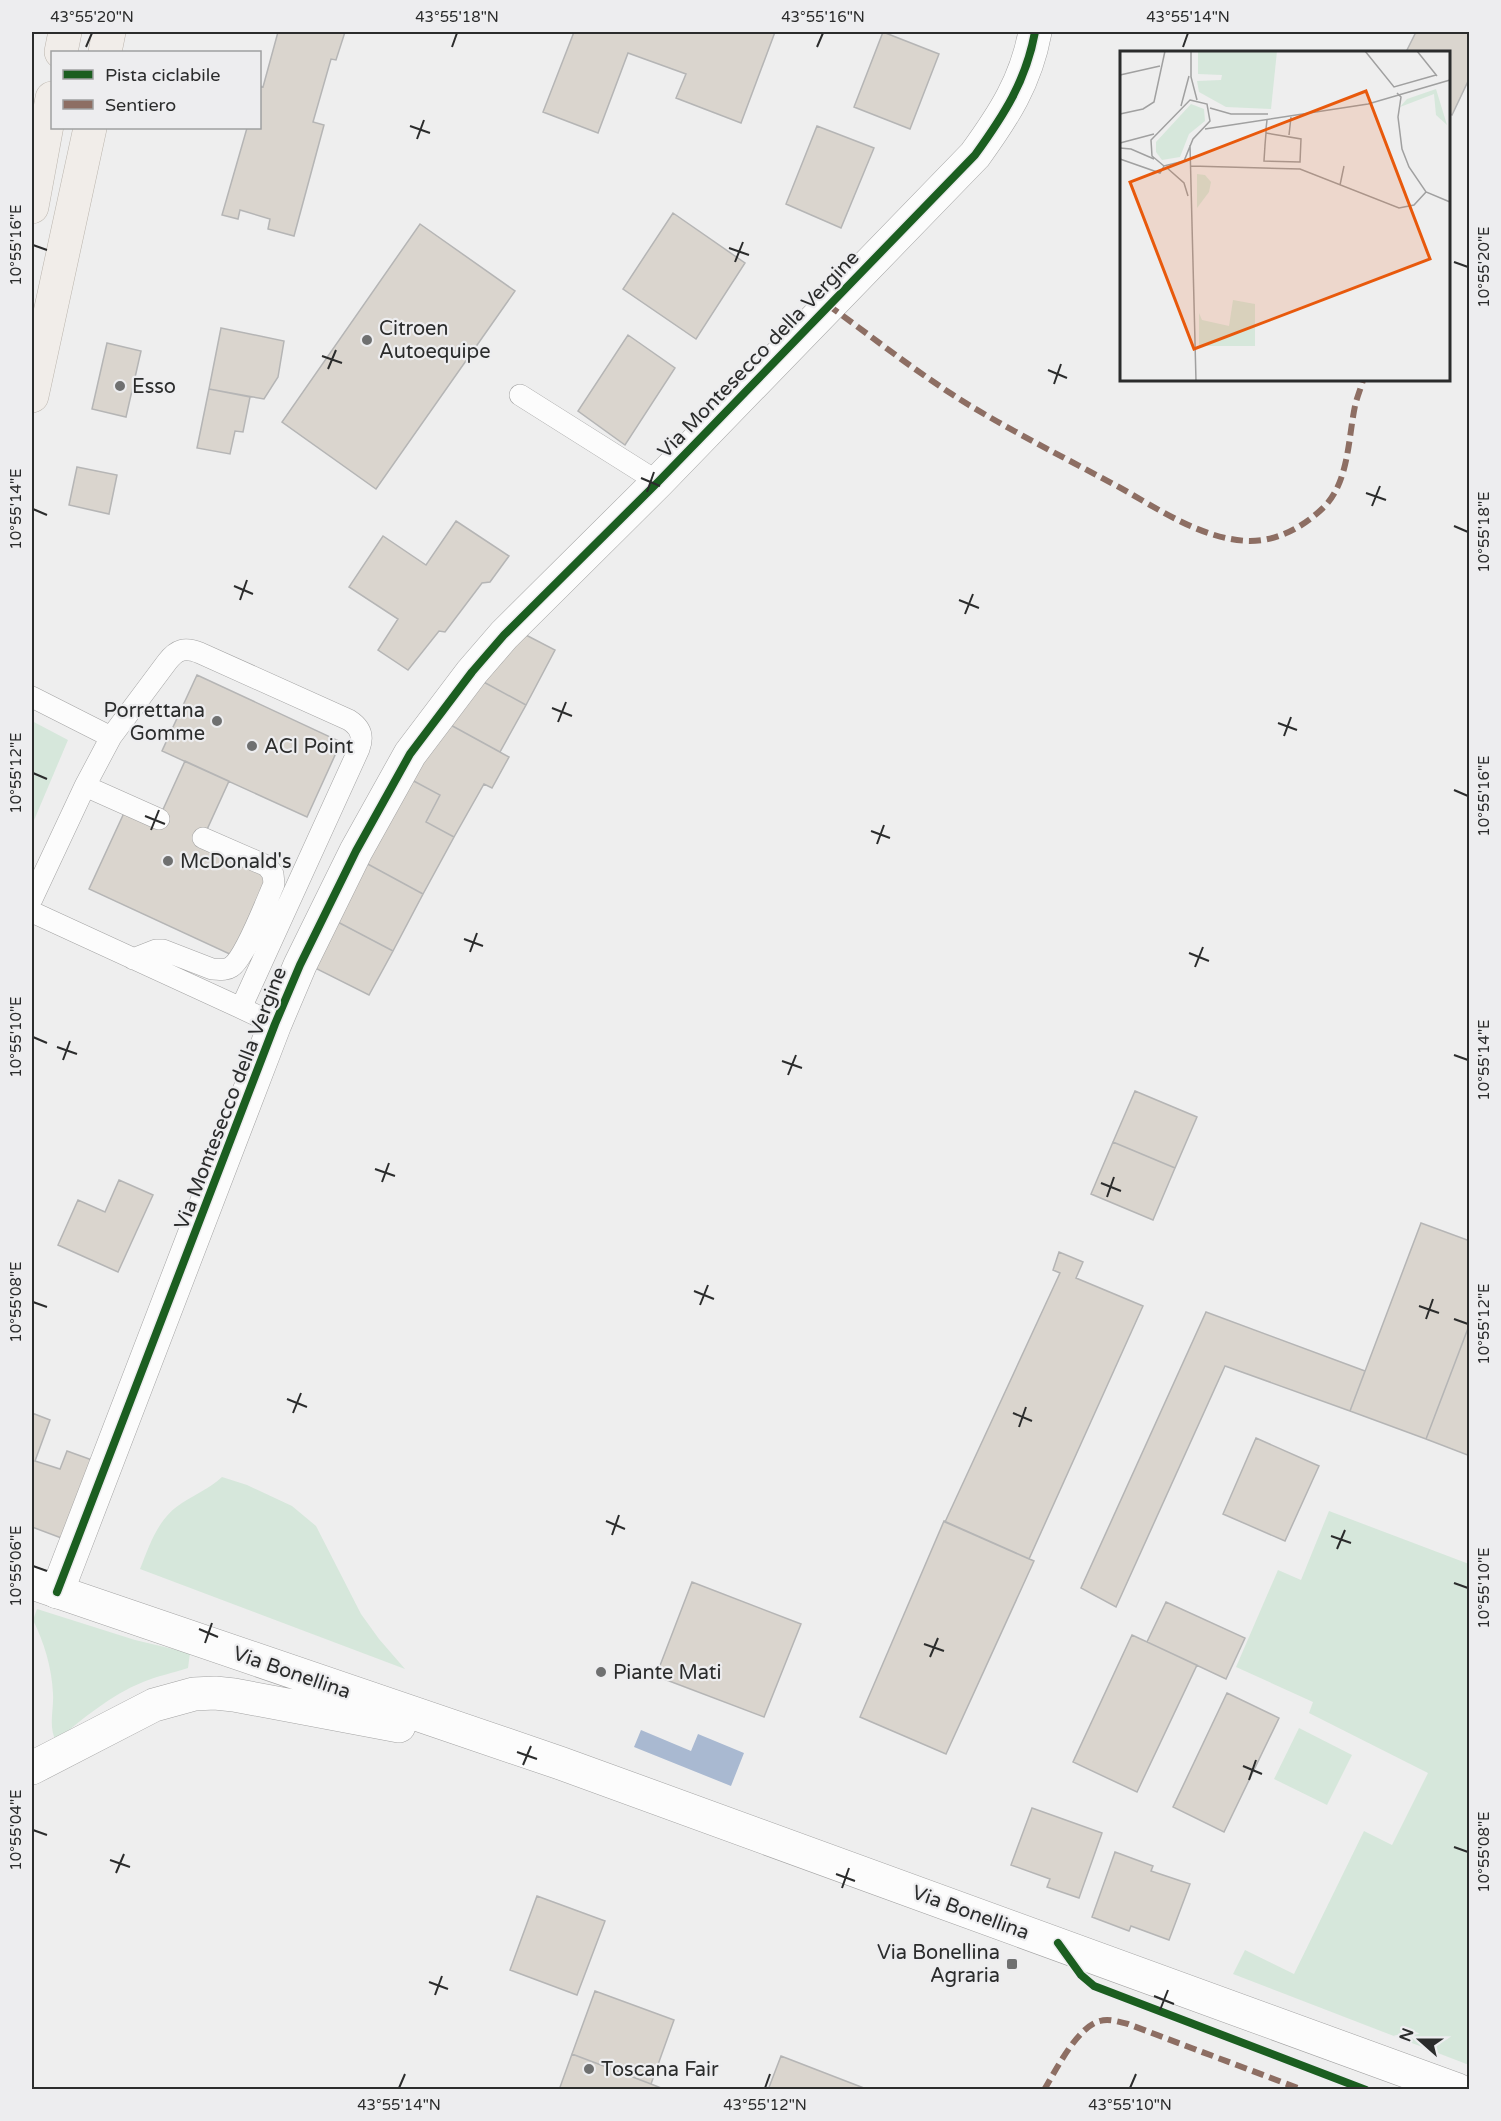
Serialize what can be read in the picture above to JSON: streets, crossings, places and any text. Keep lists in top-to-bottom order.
{
  "streets": {
    "main road": ["Via Montesecco della Vergine", "Via Bonellina"]
  },
  "crossings": [
    ["Via Montesecco della Vergine", "Via Bonellina"]
  ],
  "places": {
    "other": [
      "Citroen Autoequipe",
      "Esso",
      "Porrettana Gomme",
      "ACI Point",
      "McDonald's",
      "Piante Mati",
      "Toscana Fair"
    ],
    "transit": ["Via Bonellina Agraria"]
  },
  "legend": ["Pista ciclabile", "Sentiero"],
  "north": "left",
  "coordinates": [
    "43°55'20\"N",
    "43°55'18\"N",
    "43°55'16\"N",
    "43°55'14\"N",
    "10°55'16\"E",
    "10°55'20\"E",
    "10°55'14\"E",
    "10°55'18\"E",
    "10°55'12\"E",
    "10°55'10\"E",
    "10°55'08\"E",
    "10°55'06\"E",
    "10°55'04\"E",
    "43°55'12\"N",
    "43°55'10\"N"
  ]
}
